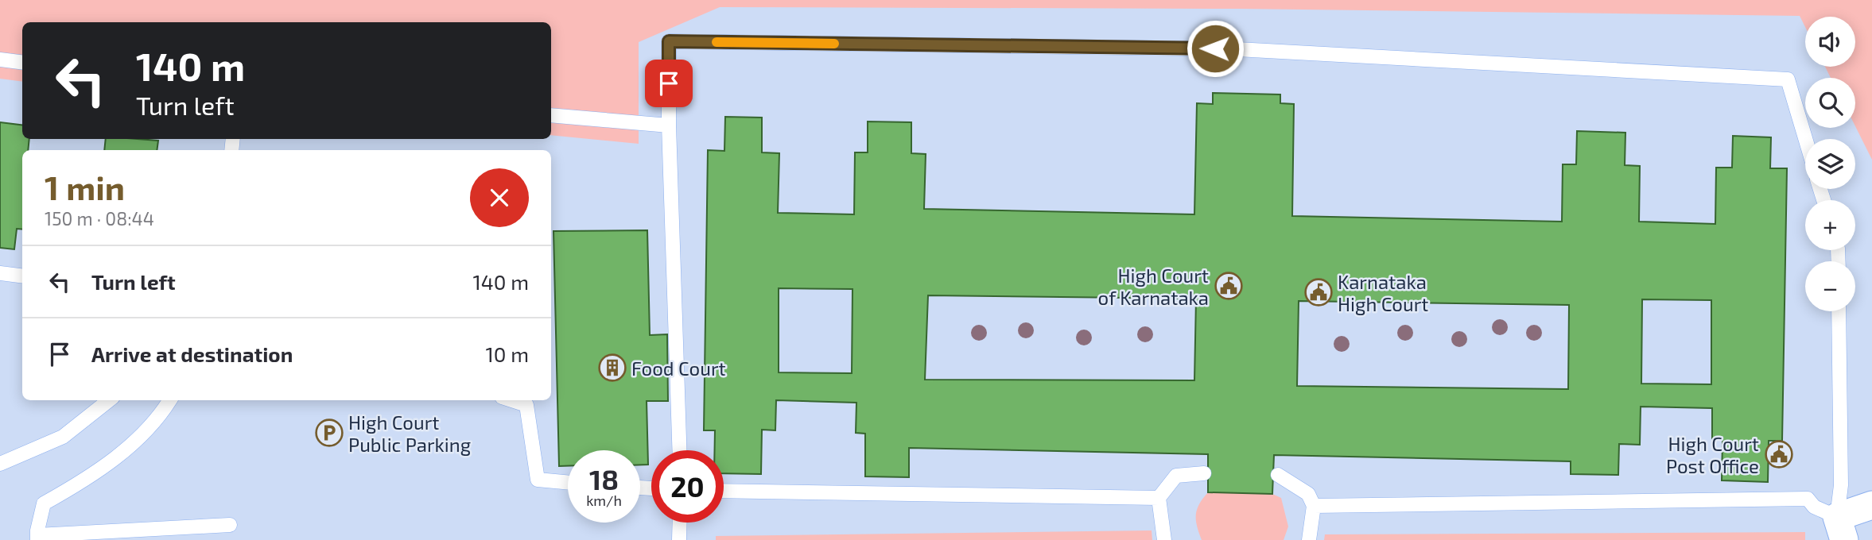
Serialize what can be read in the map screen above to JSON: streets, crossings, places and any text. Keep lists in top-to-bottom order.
{
  "places": {
    "public building": ["High Court of Karnataka", "Karnataka High Court", "High Court Post Office"],
    "building": ["Food Court"],
    "parking": ["High Court Public Parking"]
  },
  "page": {
    "map_buttons": ["+", "−"],
    "turn": ["140 m", "Turn left"],
    "heading": ["1 min", "150 m · 08:44"],
    "list": [
      {
        "name": "Turn left",
        "value": "140 m"
      },
      {
        "name": "Arrive at destination",
        "value": "10 m"
      }
    ],
    "speed": "18 km/h",
    "limit": "20"
  }
}
